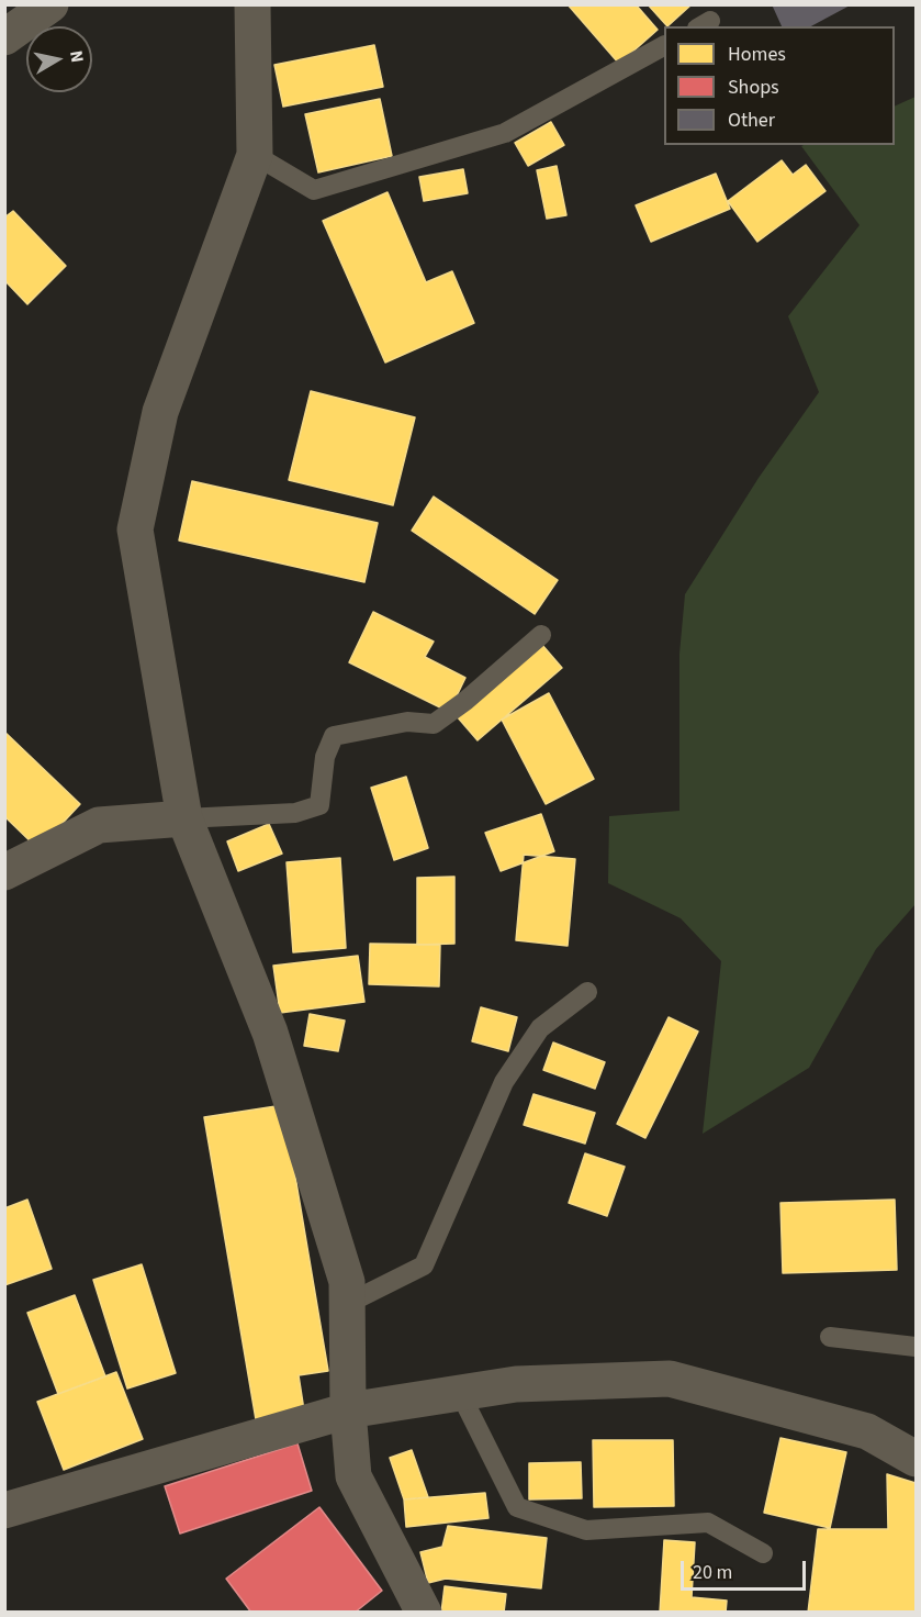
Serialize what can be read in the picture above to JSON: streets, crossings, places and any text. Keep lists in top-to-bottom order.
{
  "legend": ["Homes", "Shops", "Other"],
  "scale_bar": "20 m",
  "north": "right"
}
